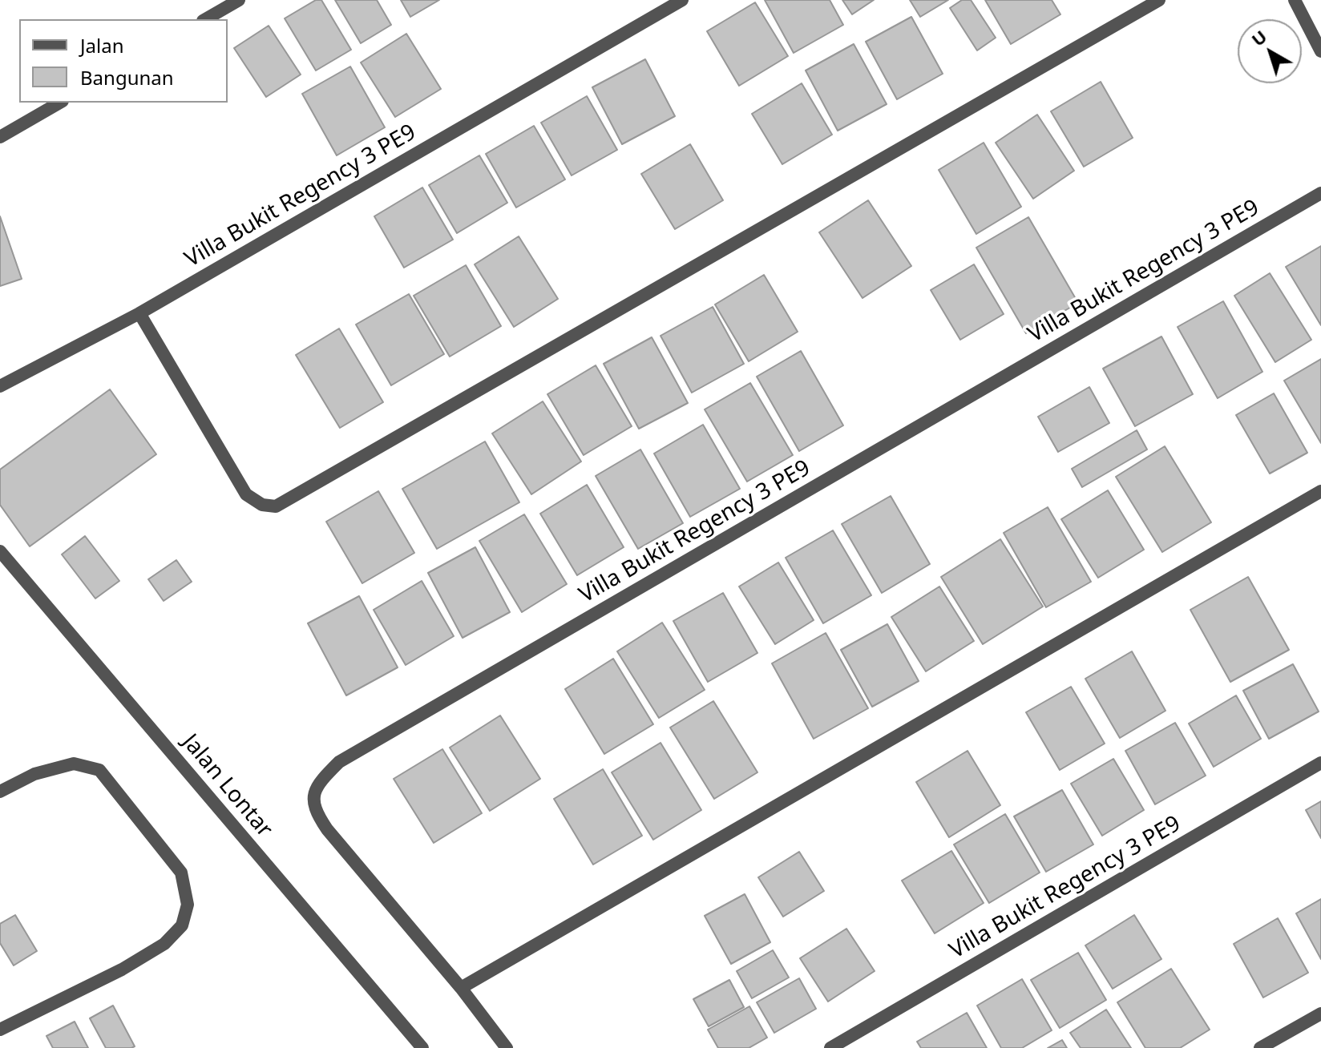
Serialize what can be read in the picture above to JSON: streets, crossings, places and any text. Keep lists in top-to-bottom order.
{
  "streets": {
    "street": ["Villa Bukit Regency 3 PE9", "Jalan Lontar"]
  },
  "legend": ["Jalan", "Bangunan"],
  "north": "top left"
}
